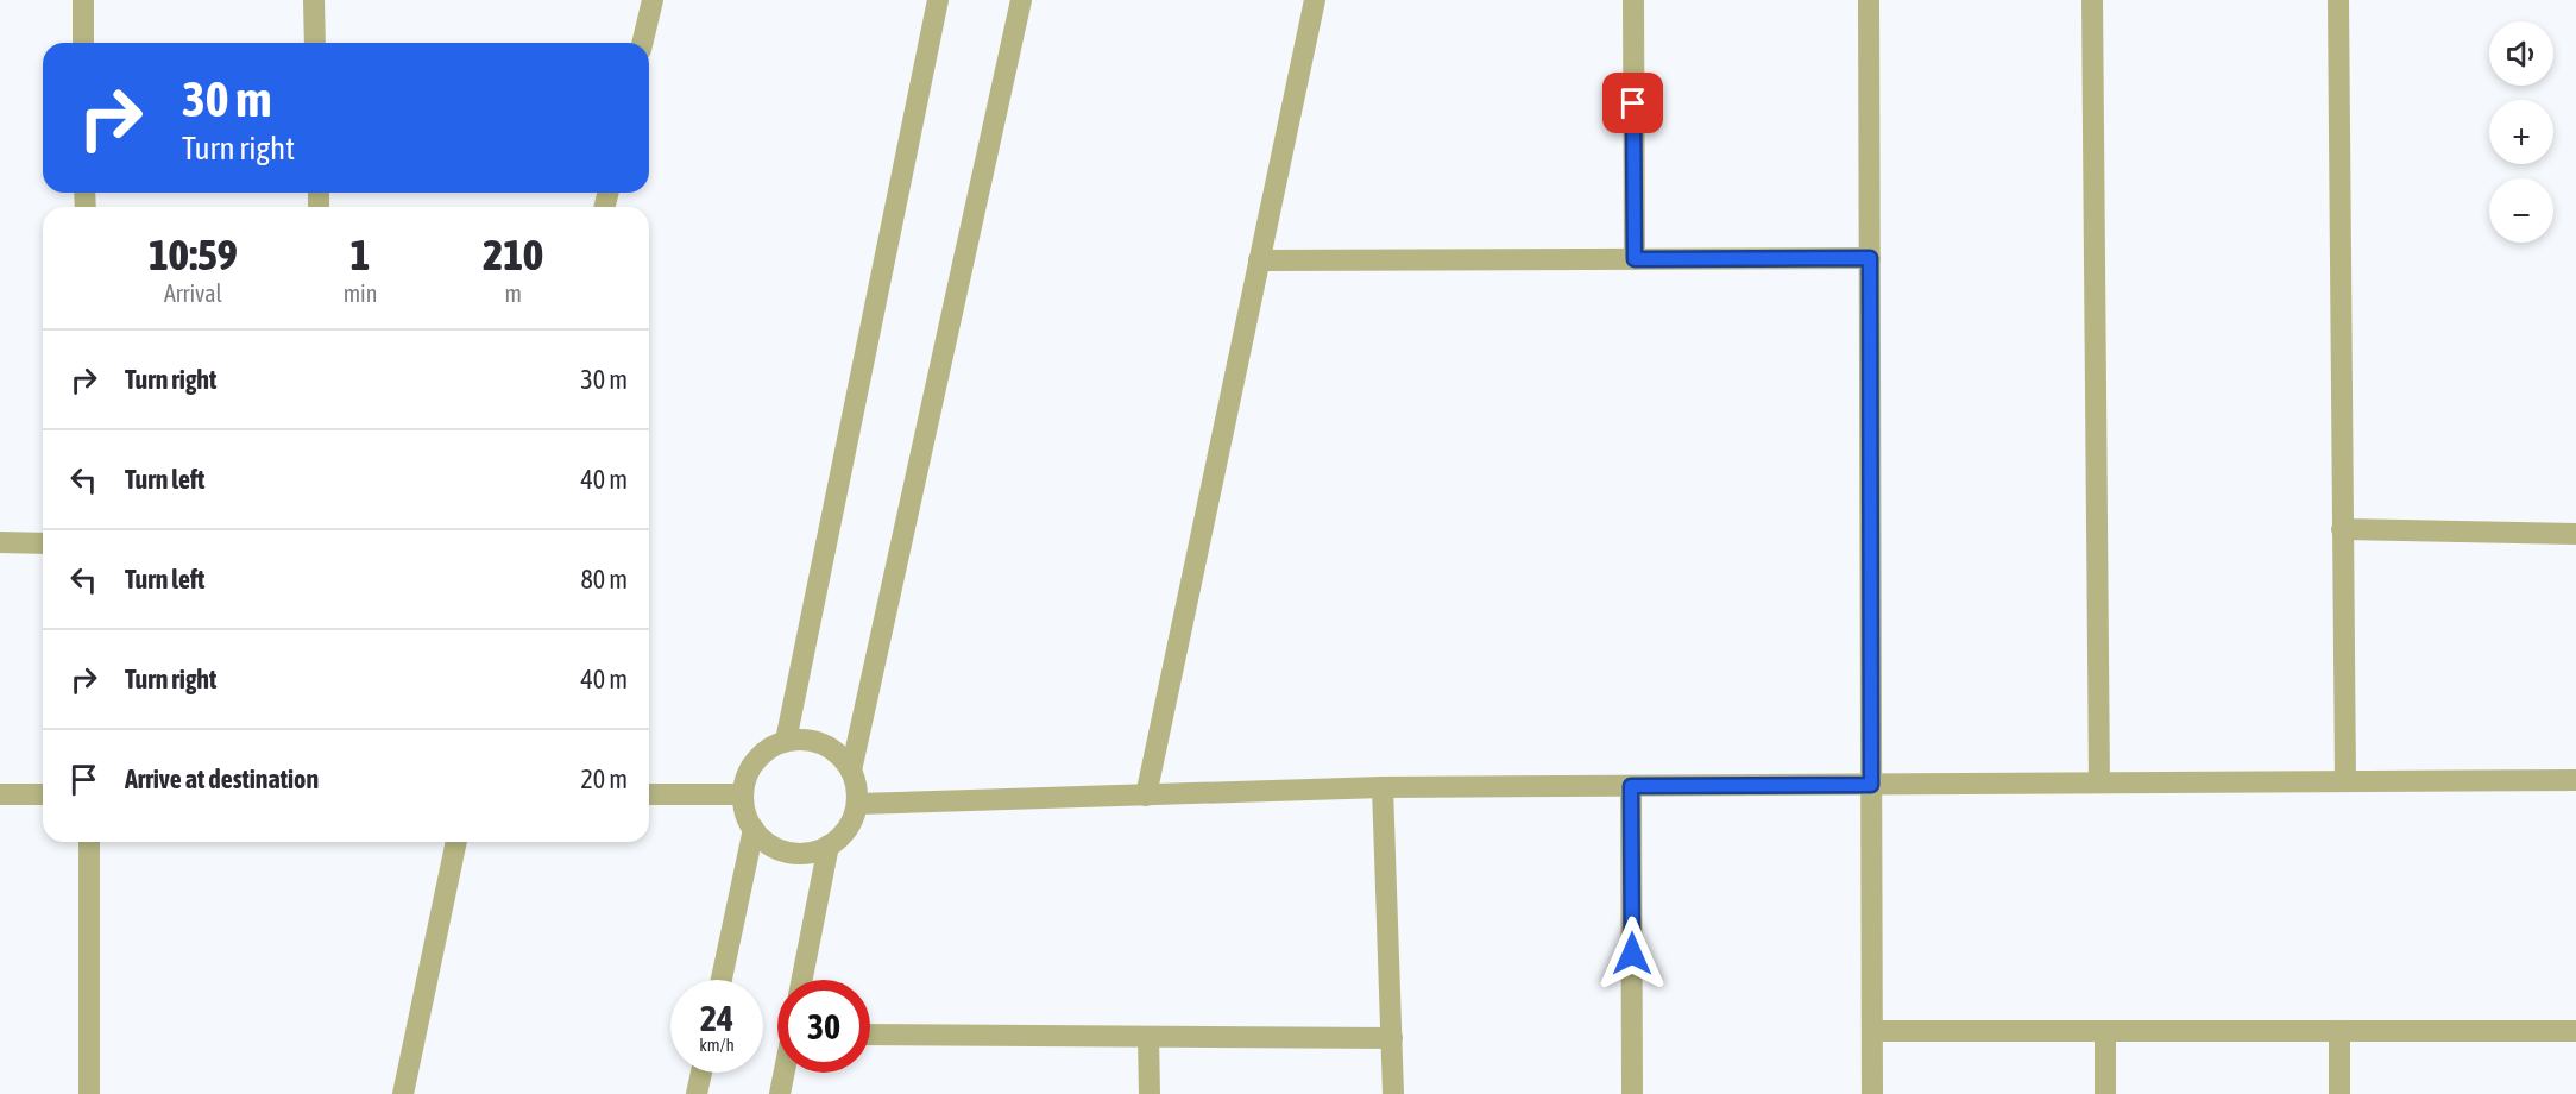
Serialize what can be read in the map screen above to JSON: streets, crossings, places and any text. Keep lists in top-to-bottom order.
{
  "page": {
    "map_buttons": ["+", "−"],
    "turn": ["30 m", "Turn right"],
    "eta": [
      "10:59",
      "Arrival",
      "1",
      "min",
      "210",
      "m"
    ],
    "list": [
      {
        "name": "Turn right",
        "value": "30 m"
      },
      {
        "name": "Turn left",
        "value": "40 m"
      },
      {
        "name": "Turn left",
        "value": "80 m"
      },
      {
        "name": "Turn right",
        "value": "40 m"
      },
      {
        "name": "Arrive at destination",
        "value": "20 m"
      }
    ],
    "speed": "24 km/h",
    "limit": "30"
  }
}
